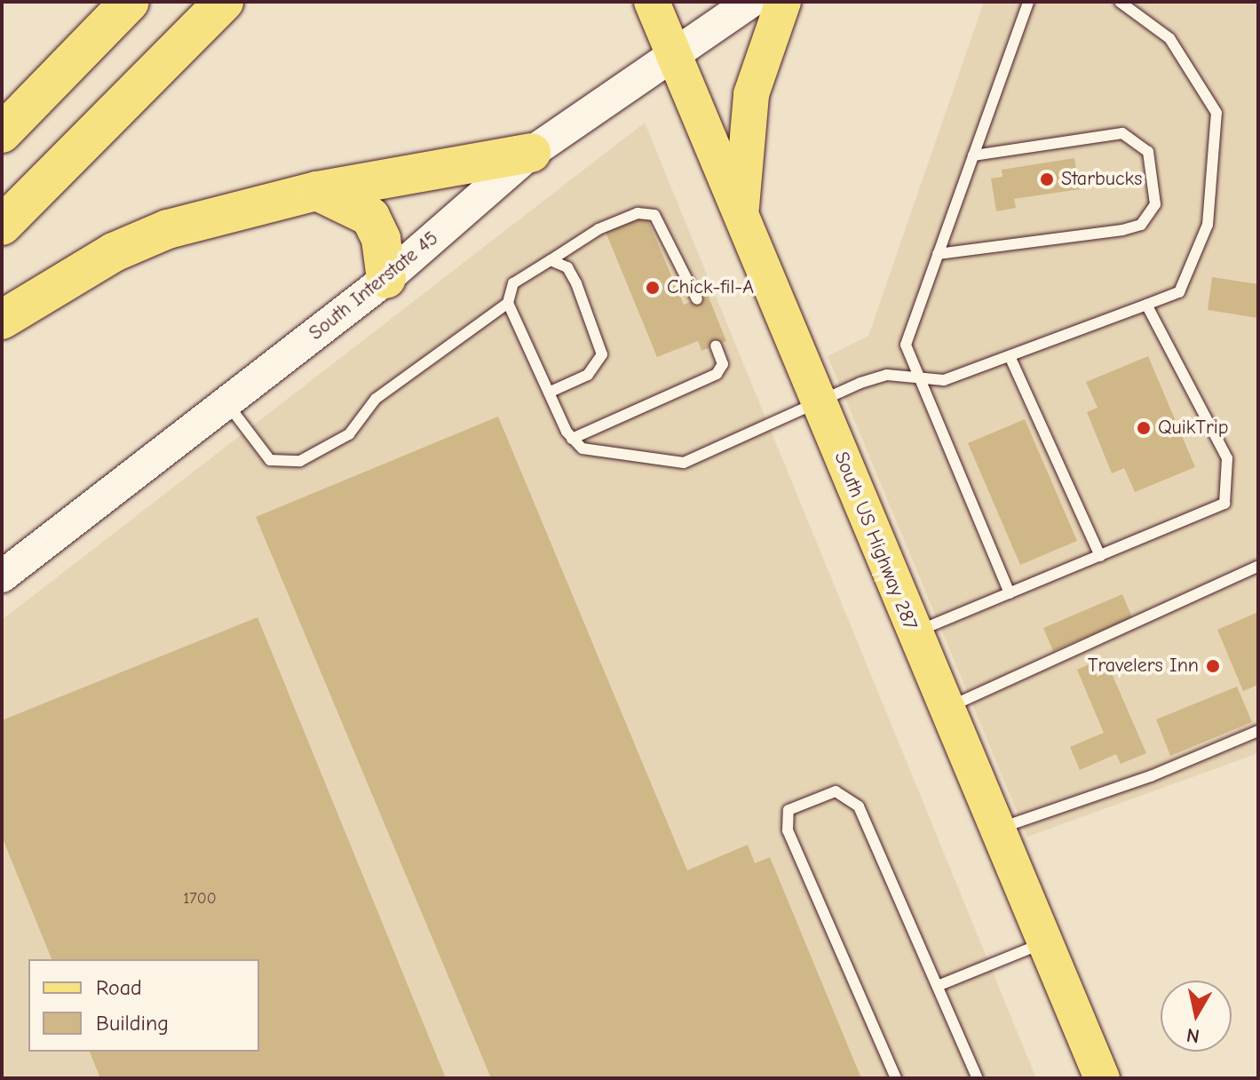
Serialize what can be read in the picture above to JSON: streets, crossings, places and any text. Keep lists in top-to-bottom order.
{
  "streets": {
    "main road": ["South US Highway 287"],
    "street": ["South Interstate 45"]
  },
  "crossings": [
    ["South Interstate 45", "South US Highway 287"]
  ],
  "places": [
    "Starbucks",
    "Chick-fil-A",
    "QuikTrip",
    "Travelers Inn"
  ],
  "house_numbers": ["1700"],
  "legend": ["Road", "Building"],
  "north": "bottom"
}
